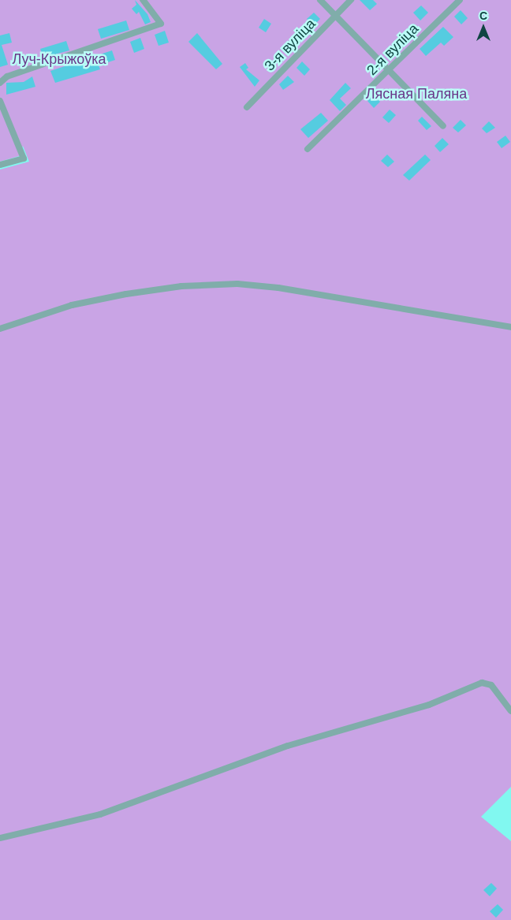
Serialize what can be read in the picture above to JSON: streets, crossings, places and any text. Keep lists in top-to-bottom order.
{
  "streets": {
    "street": ["3-я вуліца", "2-я вуліца"]
  },
  "parks": ["Луч-Крыжоўка", "Лясная Паляна"],
  "north": "top"
}
